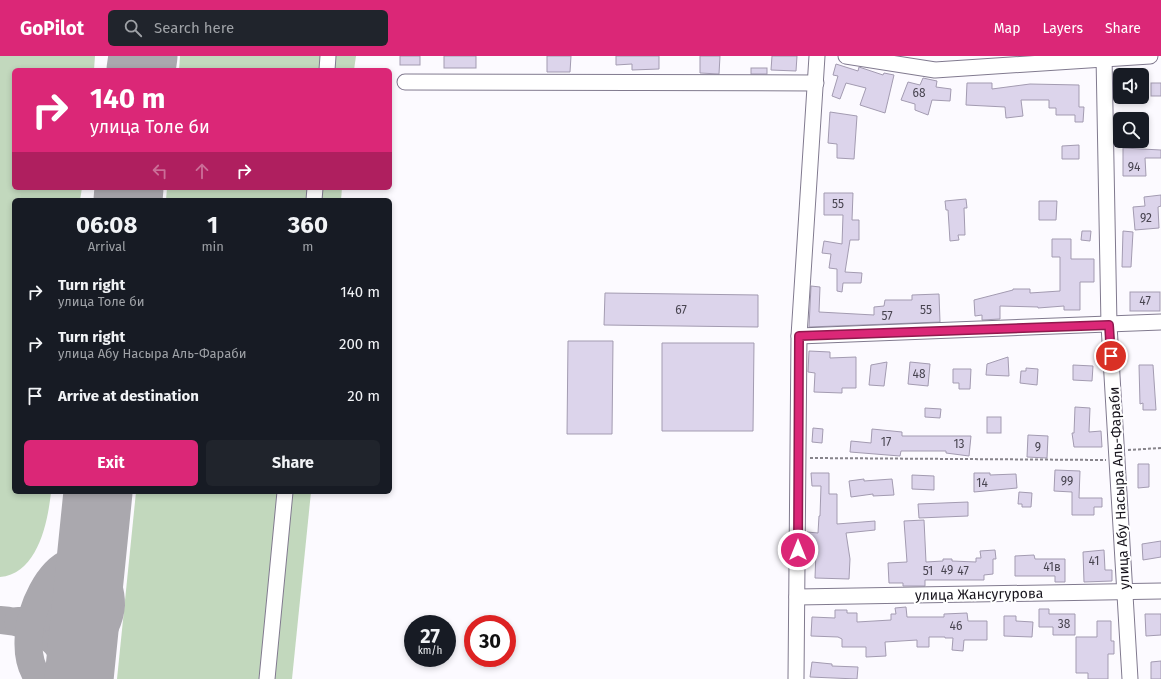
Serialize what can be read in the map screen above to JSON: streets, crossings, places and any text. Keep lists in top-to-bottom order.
{
  "streets": {
    "street": ["улица Абу Насыра Аль-Фараби", "улица Жансугурова"]
  },
  "crossings": [
    ["улица Абу Насыра Аль-Фараби", "улица Жансугурова"]
  ],
  "house_numbers": [
    "68",
    "94",
    "55",
    "92",
    "47",
    "67",
    "55",
    "57",
    "48",
    "17",
    "13",
    "9",
    "99",
    "14",
    "41",
    "41в",
    "49",
    "51",
    "47",
    "38",
    "46"
  ],
  "page": {
    "header": "GoPilot",
    "search": "Search here",
    "nav": ["Map", "Layers", "Share"],
    "turn": ["140 m", "улица Толе би"],
    "eta": [
      "06:08",
      "Arrival",
      "1",
      "min",
      "360",
      "m"
    ],
    "list": [
      {
        "name": "Turn right",
        "note": "улица Толе би",
        "value": "140 m"
      },
      {
        "name": "Turn right",
        "note": "улица Абу Насыра Аль-Фараби",
        "value": "200 m"
      },
      {
        "name": "Arrive at destination",
        "value": "20 m"
      }
    ],
    "buttons": ["Exit", "Share"],
    "speed": "27 km/h",
    "limit": "30"
  }
}
